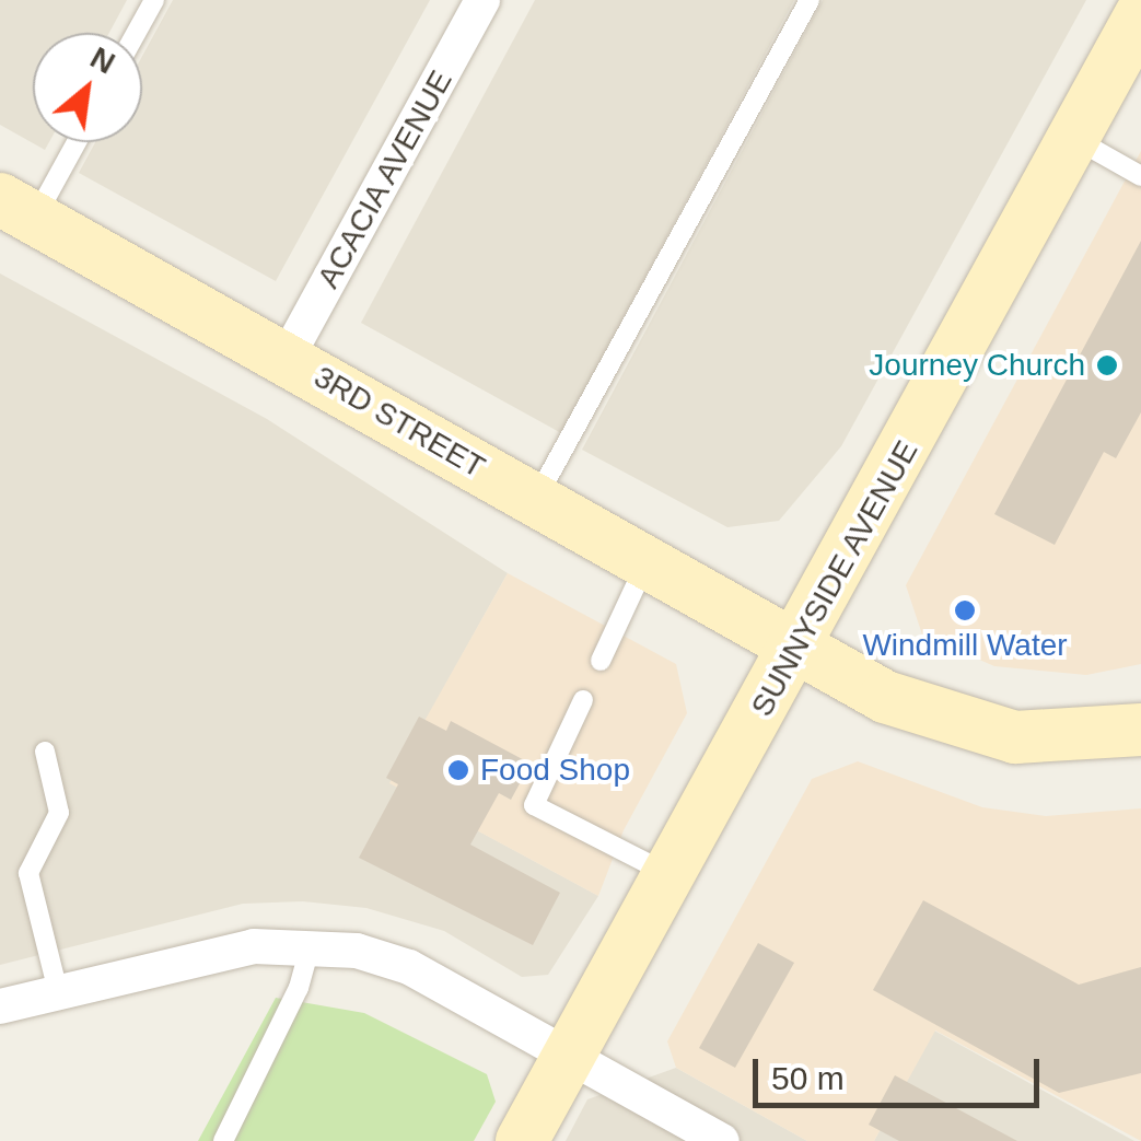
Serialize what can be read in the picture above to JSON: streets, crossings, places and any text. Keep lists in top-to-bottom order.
{
  "streets": {
    "main road": ["3RD STREET", "SUNNYSIDE AVENUE"],
    "street": ["ACACIA AVENUE"]
  },
  "crossings": [
    ["ACACIA AVENUE", "3RD STREET"],
    ["3RD STREET", "SUNNYSIDE AVENUE"]
  ],
  "places": ["Journey Church", "Windmill Water", "Food Shop"],
  "scale_bar": "50 m",
  "north": "top right"
}
